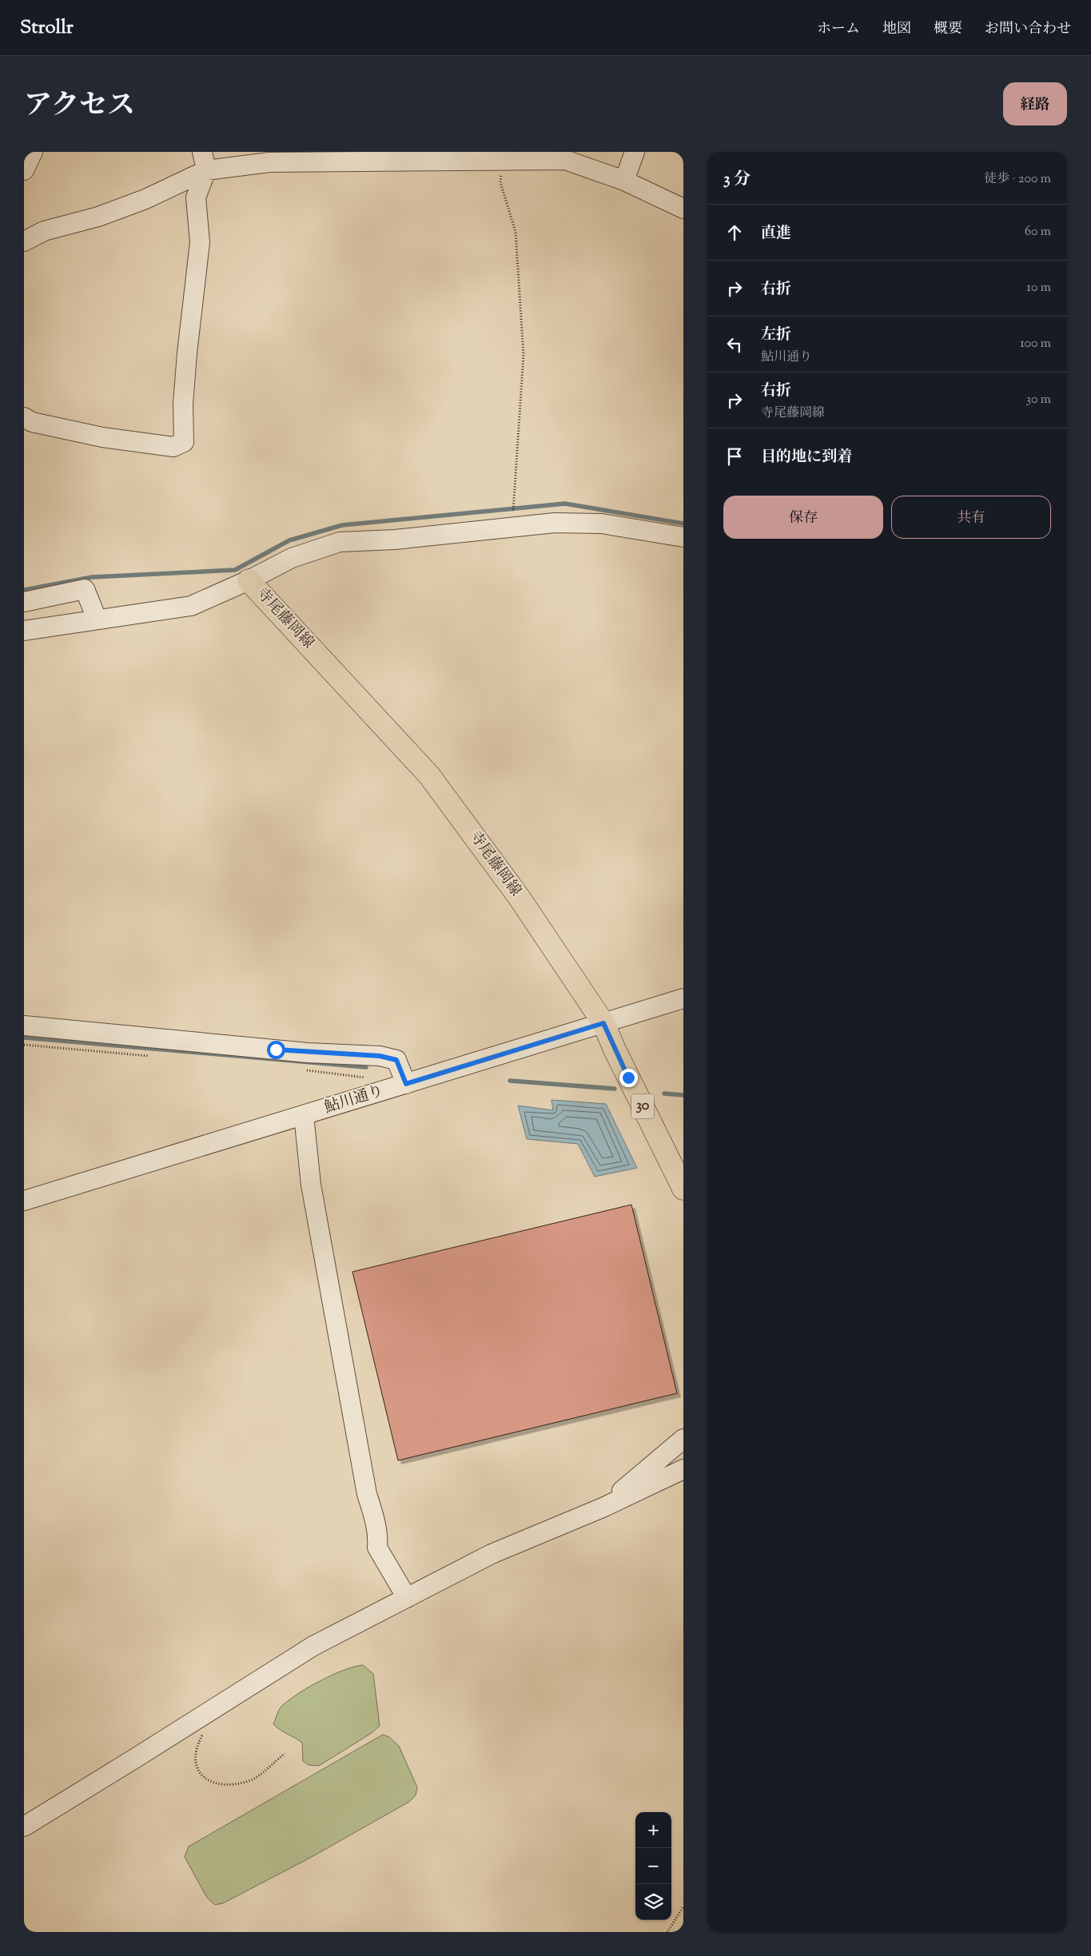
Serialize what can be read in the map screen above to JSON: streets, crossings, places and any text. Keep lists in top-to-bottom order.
{
  "streets": {
    "main road": ["寺尾藤岡線", "30"],
    "street": ["鮎川通り"]
  },
  "crossings": [
    ["寺尾藤岡線", "鮎川通り"]
  ],
  "page": {
    "header": "Strollr",
    "nav": [
      "ホーム",
      "地図",
      "概要",
      "お問い合わせ"
    ],
    "title": "アクセス",
    "buttons": [
      "経路",
      ["保存", "共有"]
    ],
    "heading": ["3 分", "徒歩 · 200 m"],
    "list": [
      ["直進", "60 m"],
      ["右折", "10 m"],
      ["左折", "鮎川通り", "100 m"],
      ["右折", "寺尾藤岡線", "30 m"],
      "目的地に到着"
    ],
    "map_buttons": ["+", "−"]
  }
}
